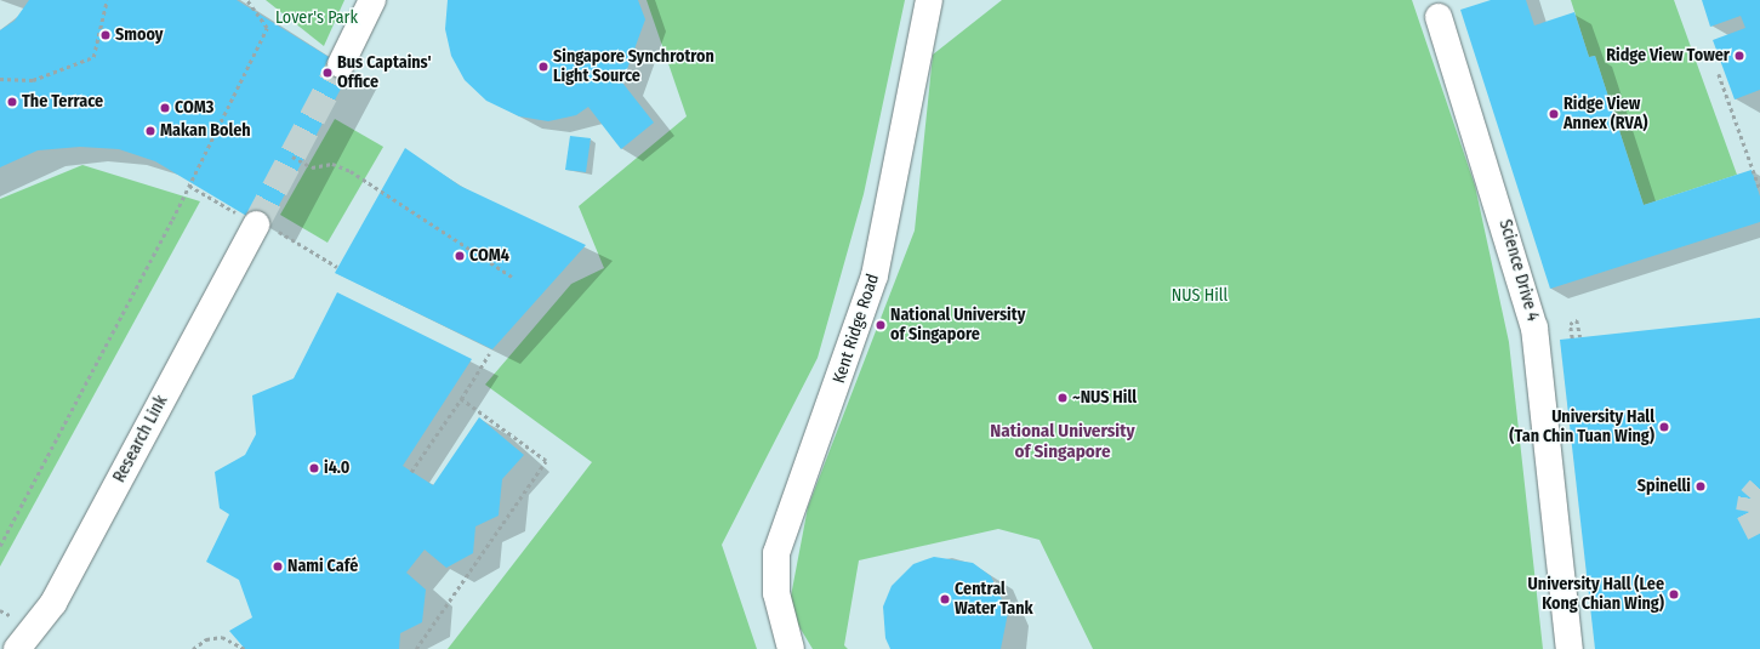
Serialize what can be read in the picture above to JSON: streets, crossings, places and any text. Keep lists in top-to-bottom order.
{
  "streets": {
    "street": ["Science Drive 4", "Kent Ridge Road", "Research Link"]
  },
  "districts": ["National University of Singapore"],
  "parks": ["Lover's Park", "NUS Hill"],
  "places": [
    "Smooy",
    "Ridge View Tower",
    "Singapore Synchrotron Light Source",
    "Bus Captains' Office",
    "The Terrace",
    "COM3",
    "Ridge View Annex (RVA)",
    "Makan Boleh",
    "COM4",
    "National University of Singapore",
    "~NUS Hill",
    "University Hall (Tan Chin Tuan Wing)",
    "i4.0",
    "Spinelli",
    "Nami Café",
    "University Hall (Lee Kong Chian Wing)",
    "Central Water Tank"
  ]
}
